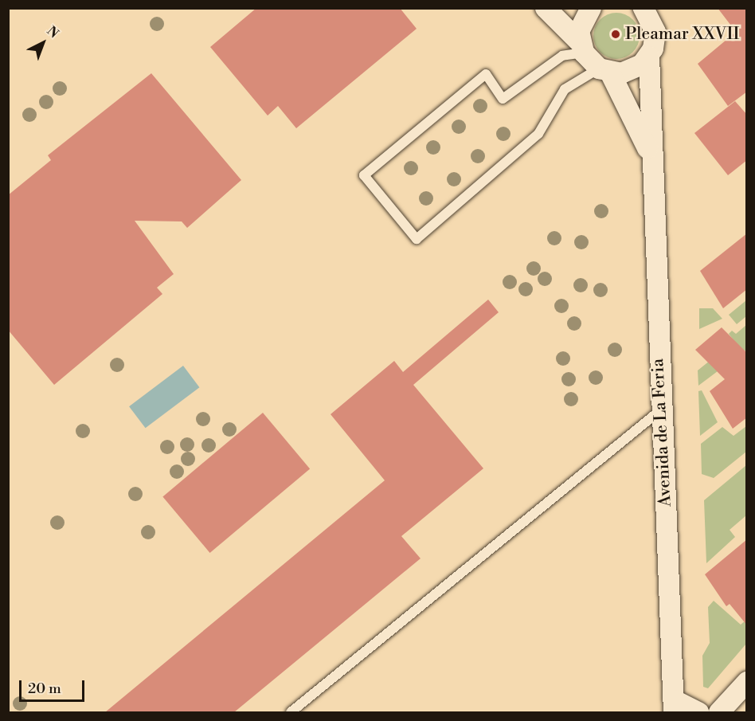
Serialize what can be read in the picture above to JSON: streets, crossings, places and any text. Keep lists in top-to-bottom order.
{
  "streets": {
    "street": ["Avenida de La Feria"]
  },
  "places": ["Pleamar XXVII"],
  "scale_bar": "20 m",
  "north": "top right"
}
